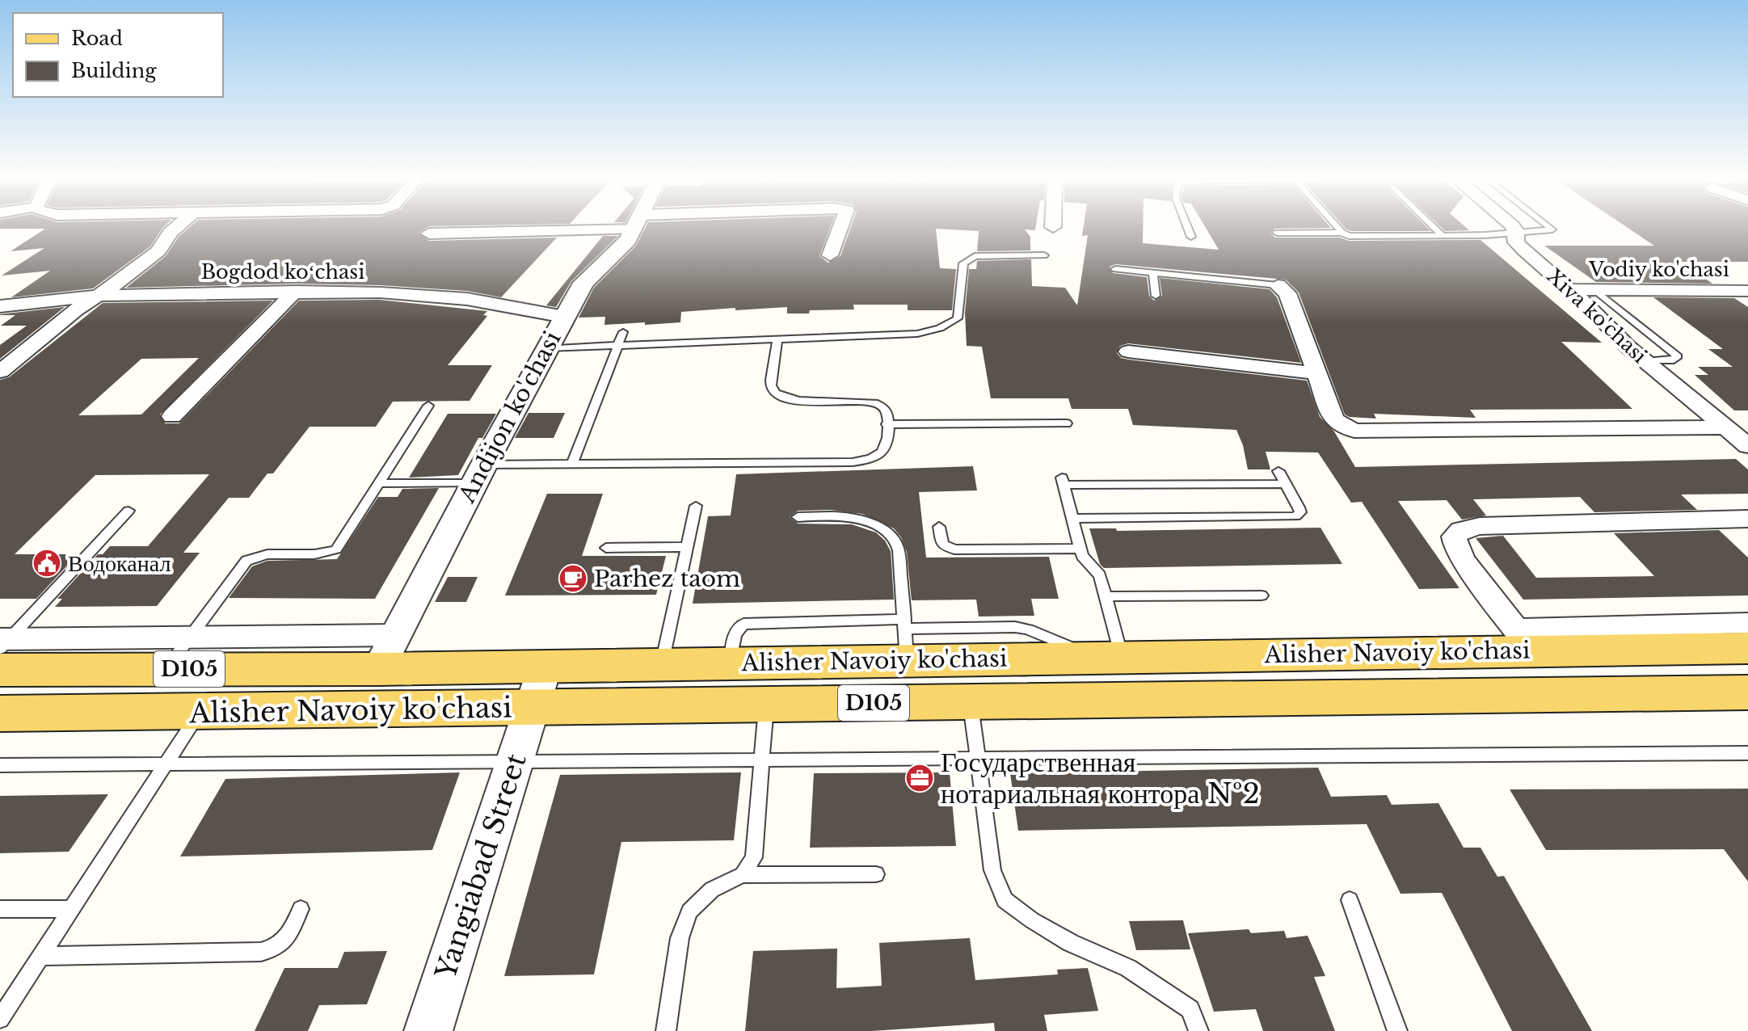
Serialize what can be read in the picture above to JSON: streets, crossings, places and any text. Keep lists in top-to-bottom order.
{
  "streets": {
    "main road": ["Alisher Navoiy ko'chasi", "D105"],
    "street": [
      "Vodiy ko'chasi",
      "Bogdod koʻchasi",
      "Xiva ko'chasi",
      "Andijon ko'chasi",
      "Yangiabad Street"
    ]
  },
  "crossings": [
    ["Vodiy ko'chasi", "Xiva ko'chasi"],
    ["Bogdod koʻchasi", "Andijon ko'chasi"],
    ["Andijon ko'chasi", "Alisher Navoiy ko'chasi"],
    ["Alisher Navoiy ko'chasi", "Yangiabad Street"]
  ],
  "places": {
    "public building": ["Водоканал"],
    "cafe": ["Parhez taom"],
    "office": ["Государственная нотариальная контора №2"]
  },
  "legend": ["Road", "Building"]
}
